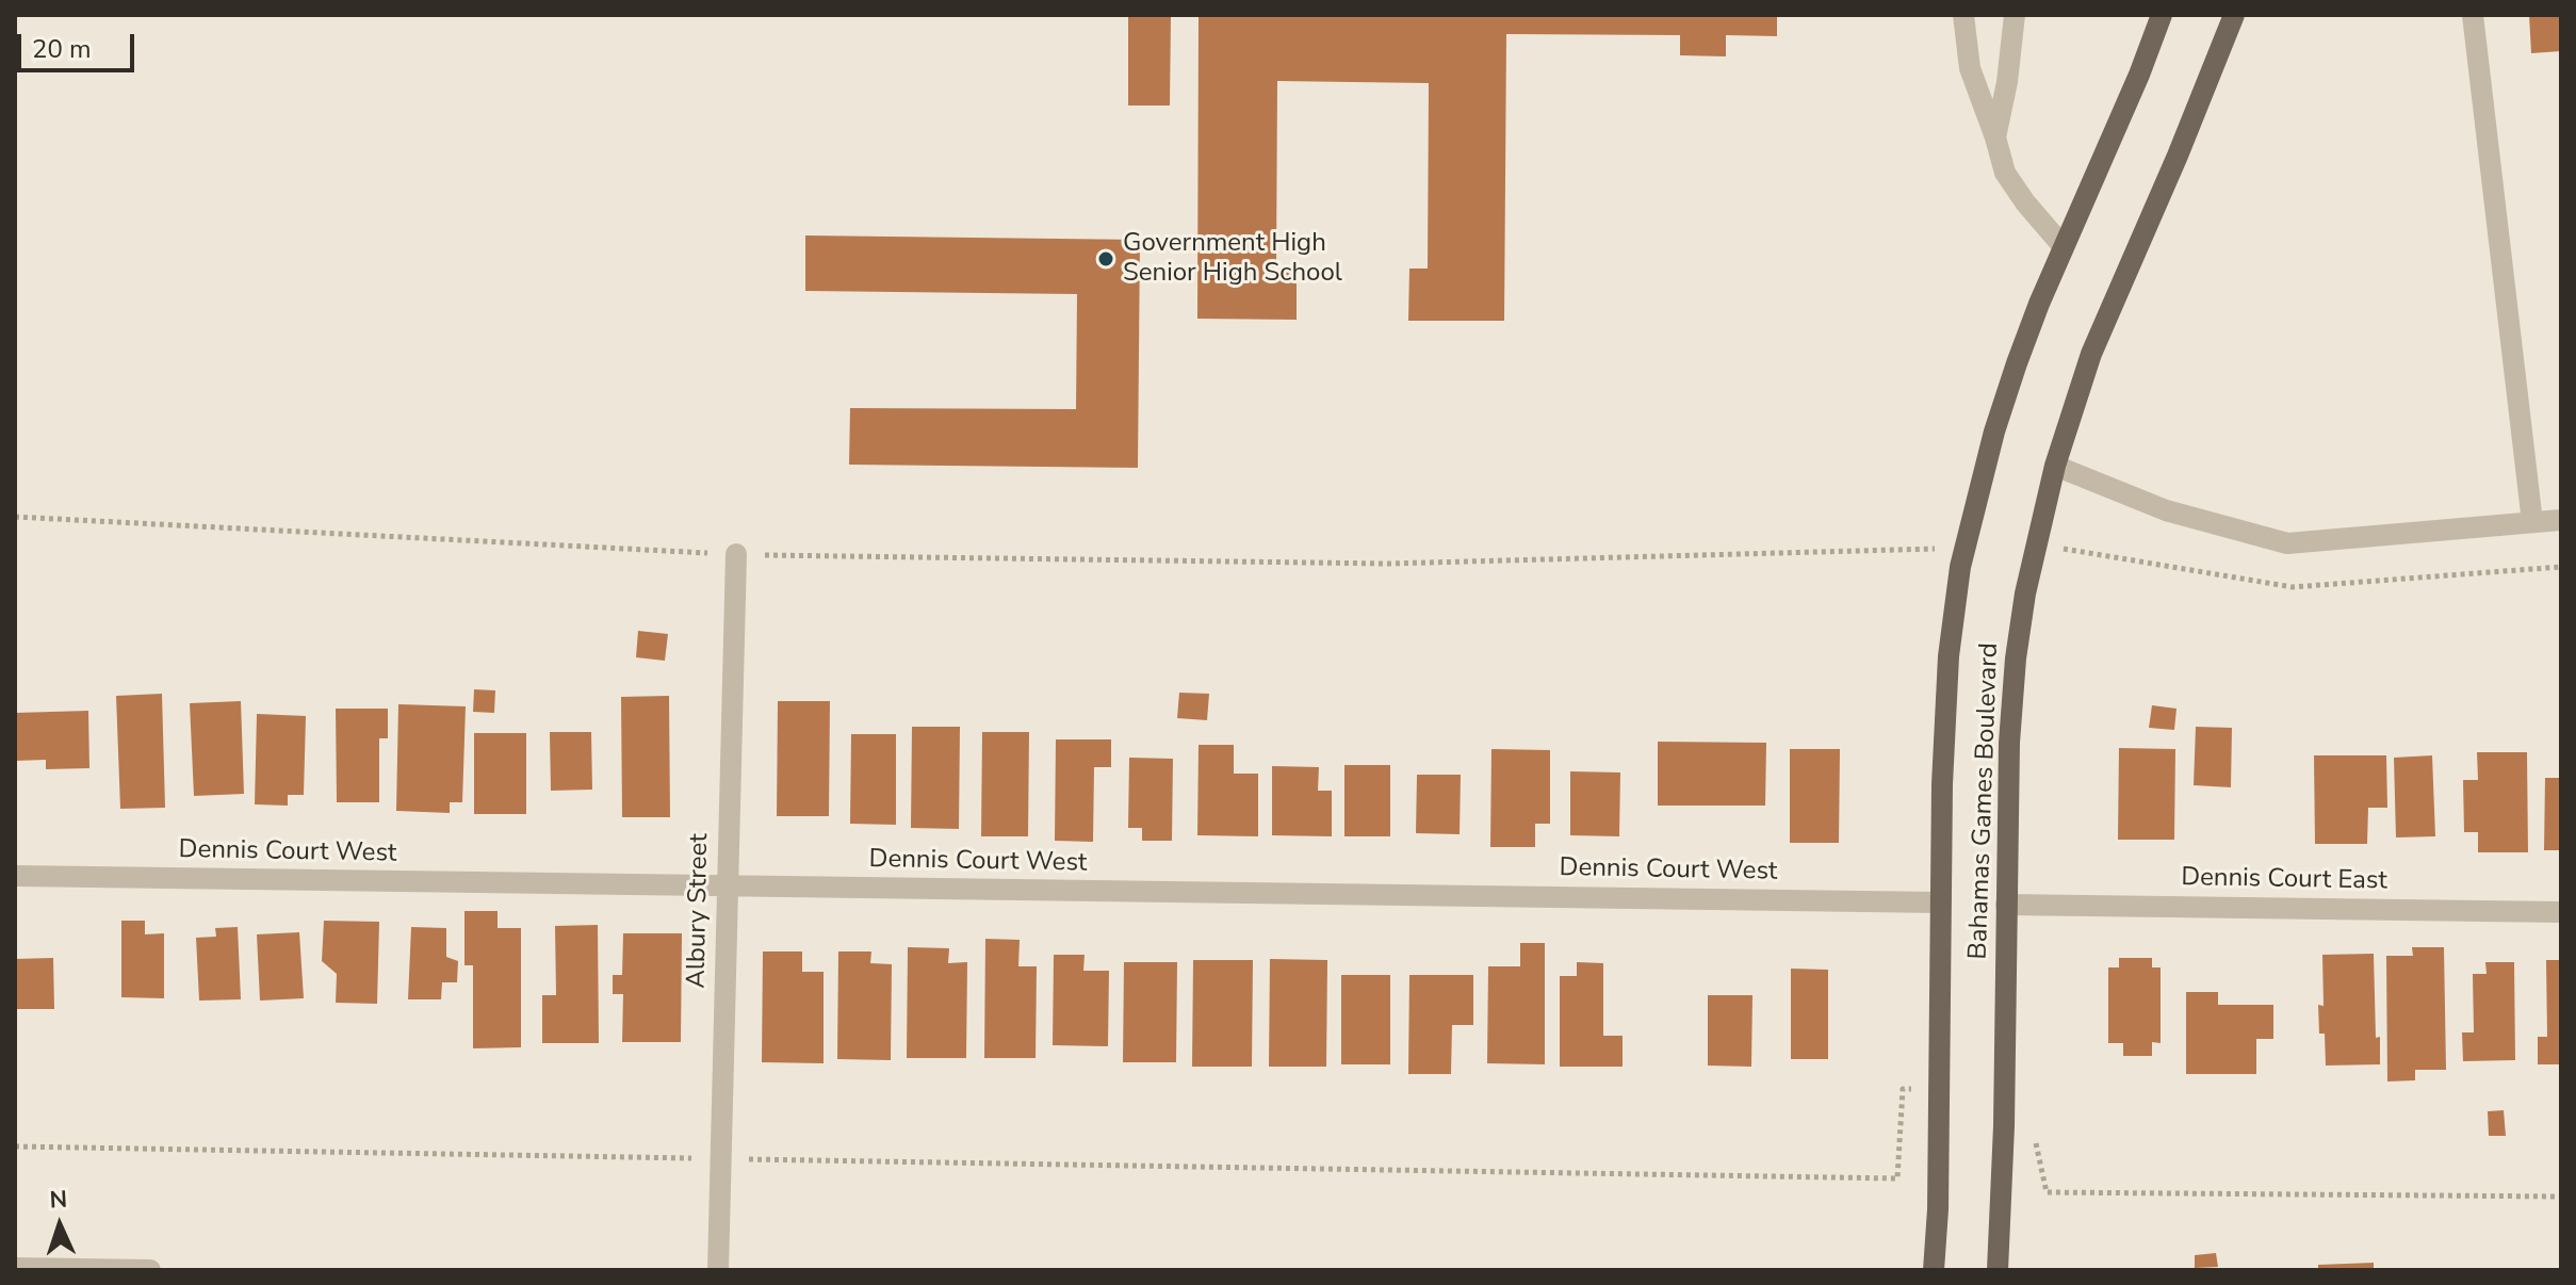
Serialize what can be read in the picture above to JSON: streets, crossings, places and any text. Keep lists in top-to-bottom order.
{
  "streets": {
    "main road": ["Bahamas Games Boulevard"],
    "street": ["Dennis Court West", "Dennis Court East", "Albury Street"]
  },
  "crossings": [
    ["Bahamas Games Boulevard", "Dennis Court West"],
    ["Bahamas Games Boulevard", "Dennis Court East"],
    ["Dennis Court West", "Albury Street"]
  ],
  "places": ["Government High Senior High School"],
  "scale_bar": "20 m",
  "north": "top"
}
